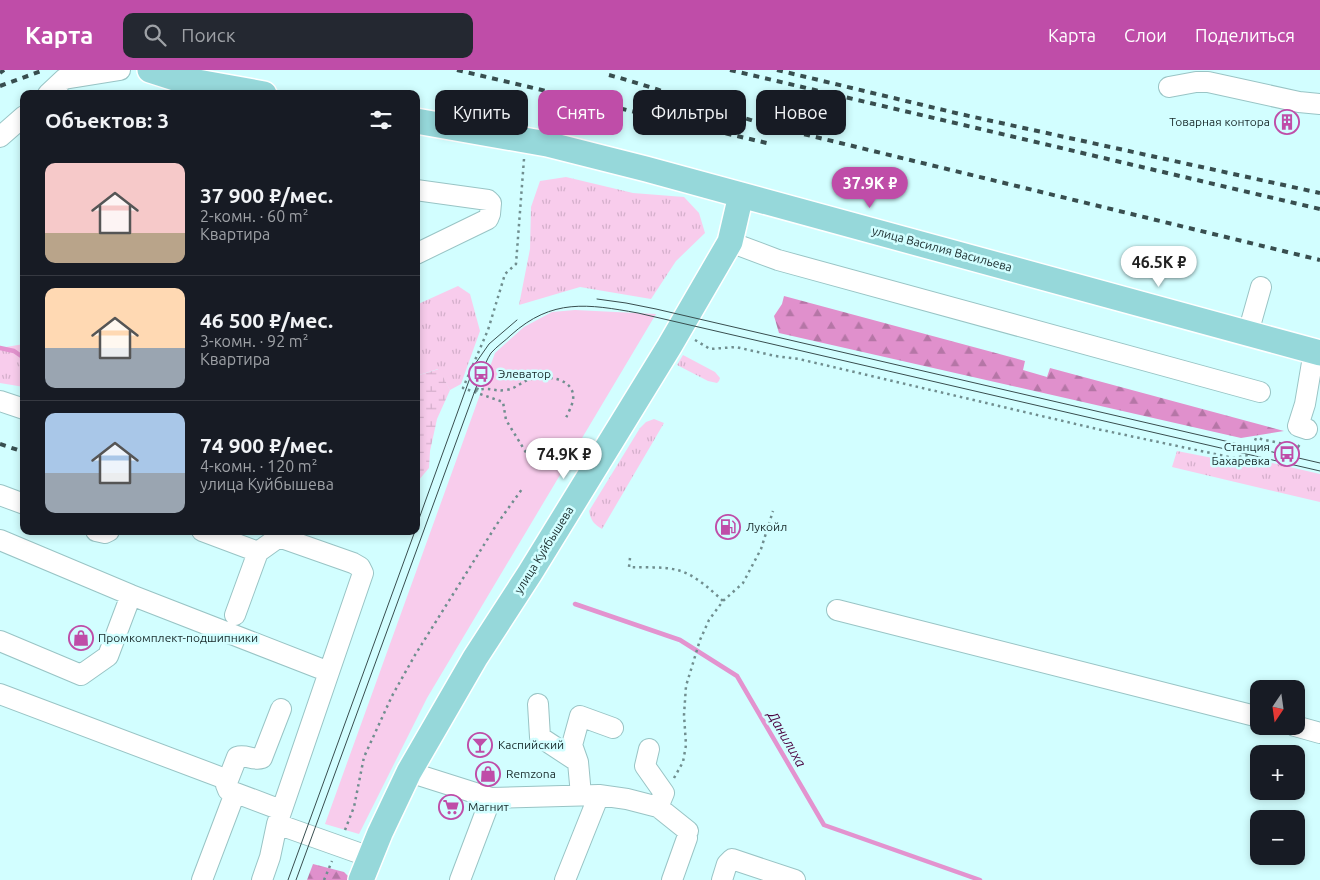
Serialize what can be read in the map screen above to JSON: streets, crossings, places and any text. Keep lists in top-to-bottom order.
{
  "streets": {
    "main road": ["улица Василия Васильева", "улица Куйбышева"]
  },
  "crossings": [
    ["улица Василия Васильева", "улица Куйбышева"]
  ],
  "water": ["Данилиха"],
  "places": {
    "building": ["Товарная контора"],
    "bus stop": ["Элеватор", "Станция Бахаревка"],
    "fuel station": ["Лукойл"],
    "shop": ["Промкомплект-подшипники", "Remzona"],
    "bar": ["Каспийский"],
    "supermarket": ["Магнит"]
  },
  "north": "bottom",
  "page": {
    "header": "Карта",
    "search": "Поиск",
    "nav": ["Карта", "Слои", "Поделиться"],
    "chip": [
      "Купить",
      "Снять",
      "Фильтры",
      "Новое"
    ],
    "heading": "Объектов: 3",
    "list": [
      {
        "name": "37 900 ₽/мес.",
        "note": "2-комн. · 60 m² · Квартира"
      },
      {
        "name": "46 500 ₽/мес.",
        "note": "3-комн. · 92 m² · Квартира"
      },
      {
        "name": "74 900 ₽/мес.",
        "note": "4-комн. · 120 m² · улица Куйбышева"
      }
    ],
    "price": ["37.9K ₽", "46.5K ₽", "74.9K ₽"],
    "map_buttons": ["+", "−"]
  }
}
